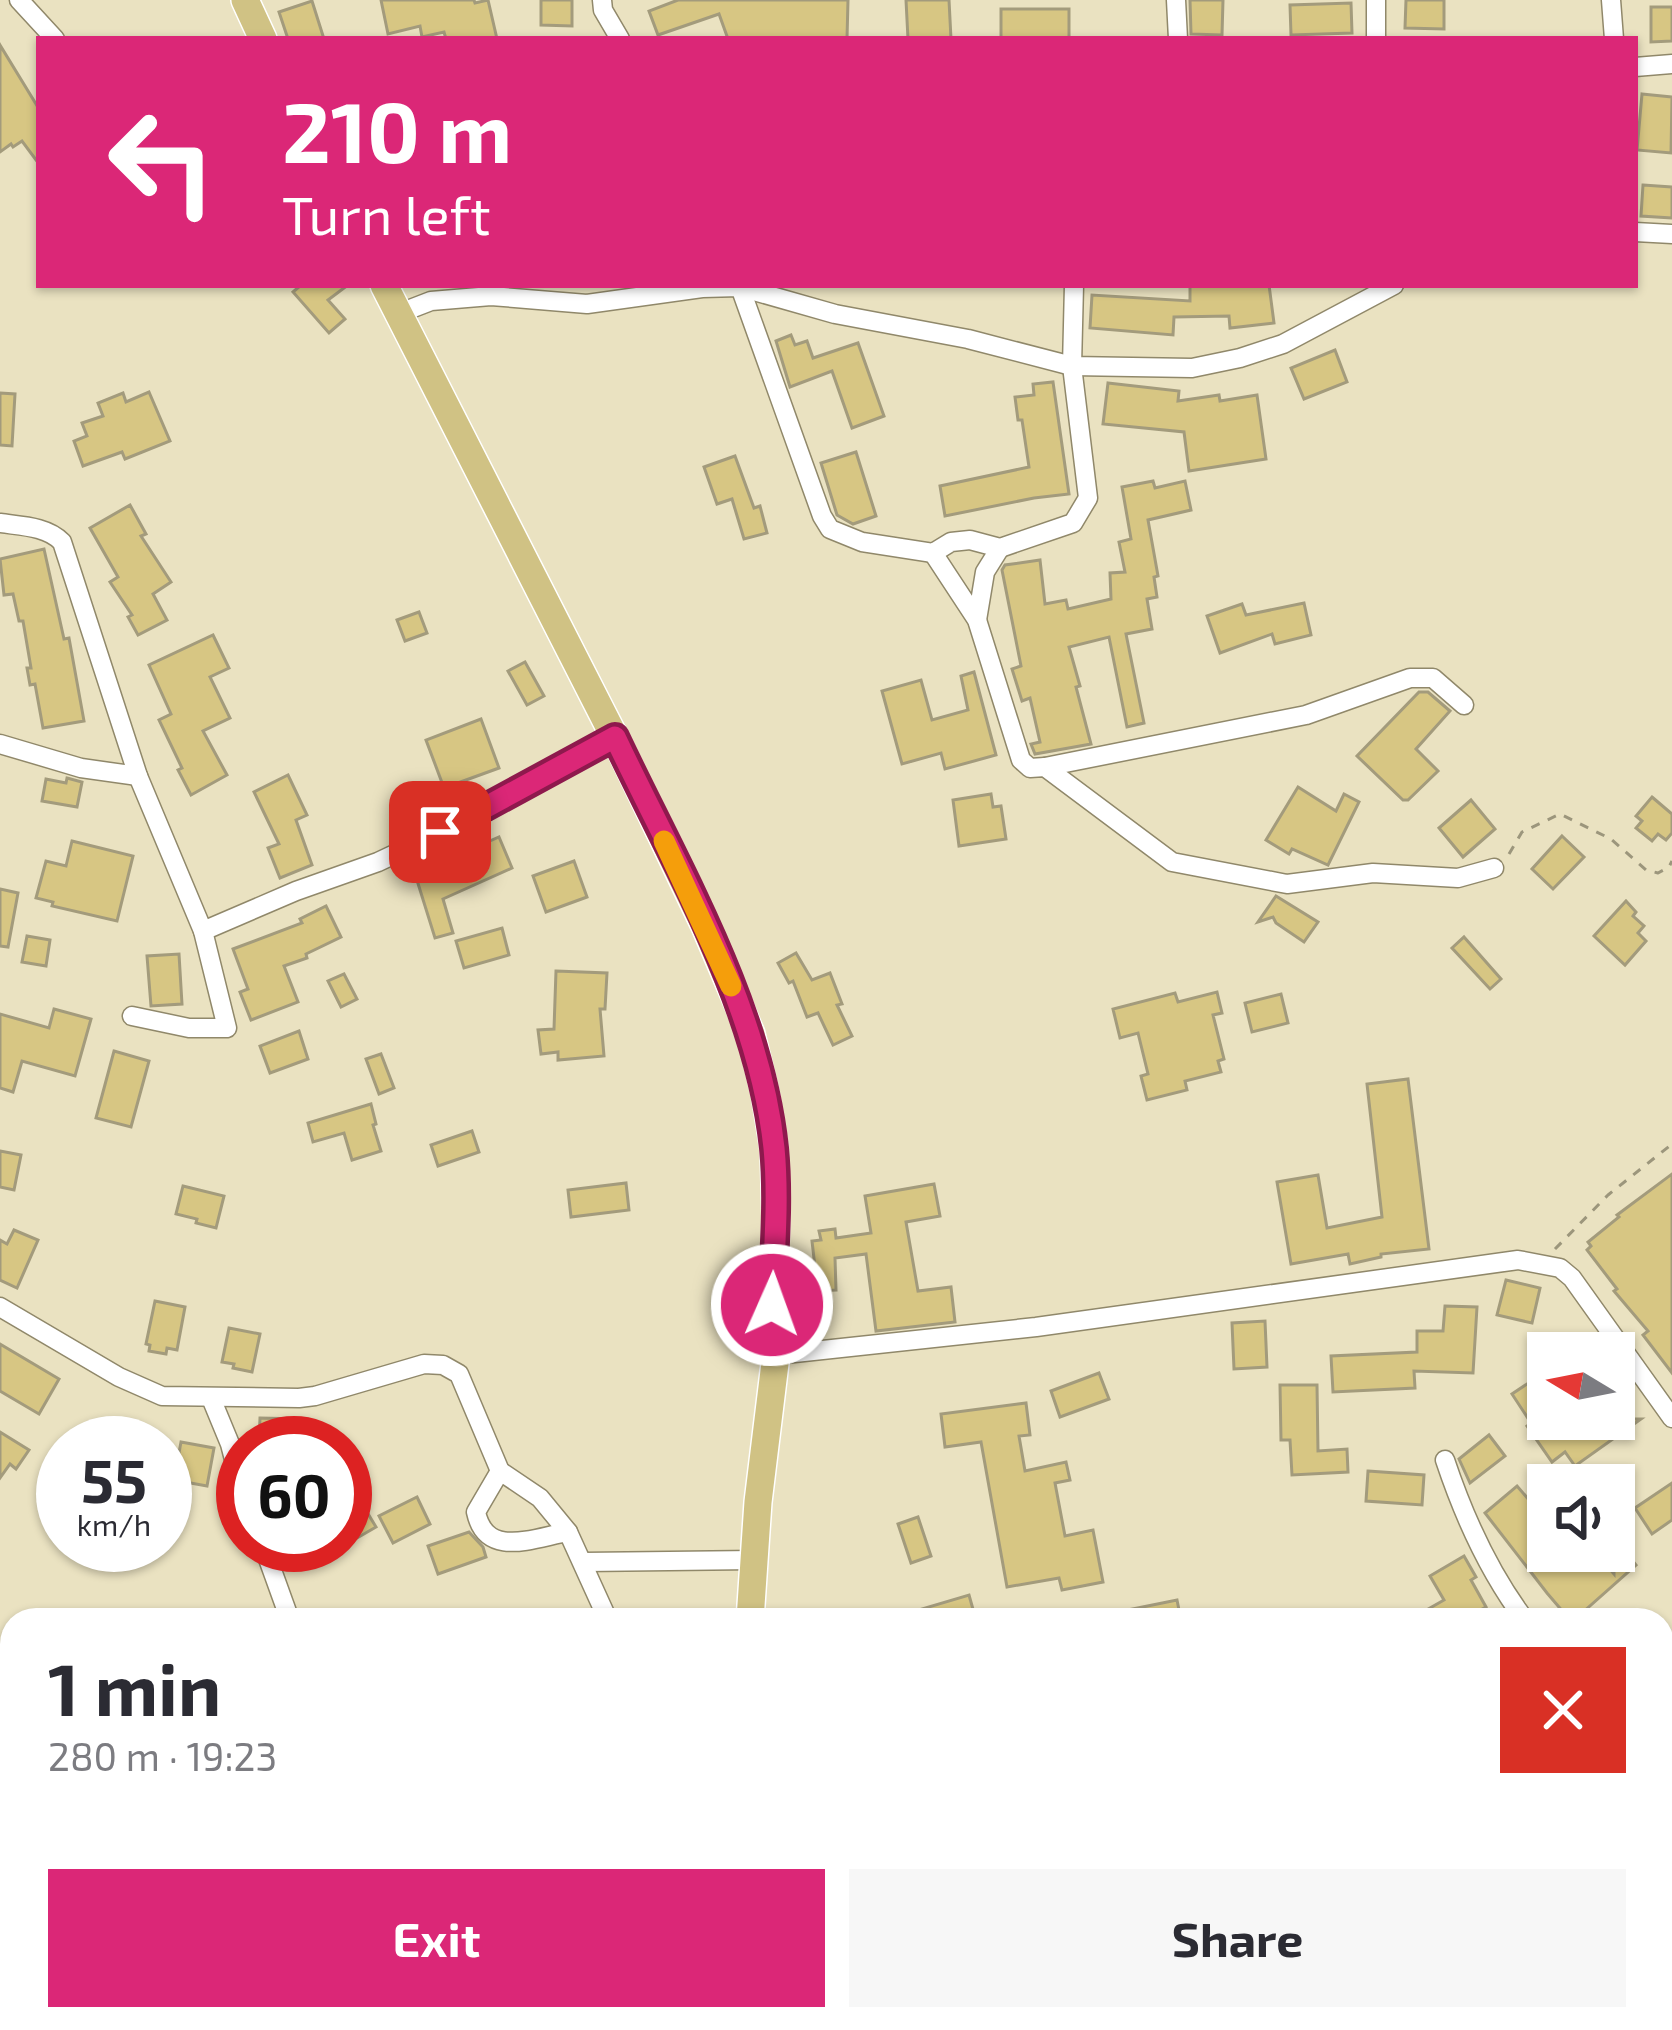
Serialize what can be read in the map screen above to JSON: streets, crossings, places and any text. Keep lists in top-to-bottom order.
{
  "north": "left",
  "page": {
    "turn": ["210 m", "Turn left"],
    "speed": "55 km/h",
    "limit": "60",
    "heading": ["1 min", "280 m · 19:23"],
    "buttons": ["Exit", "Share"]
  }
}
